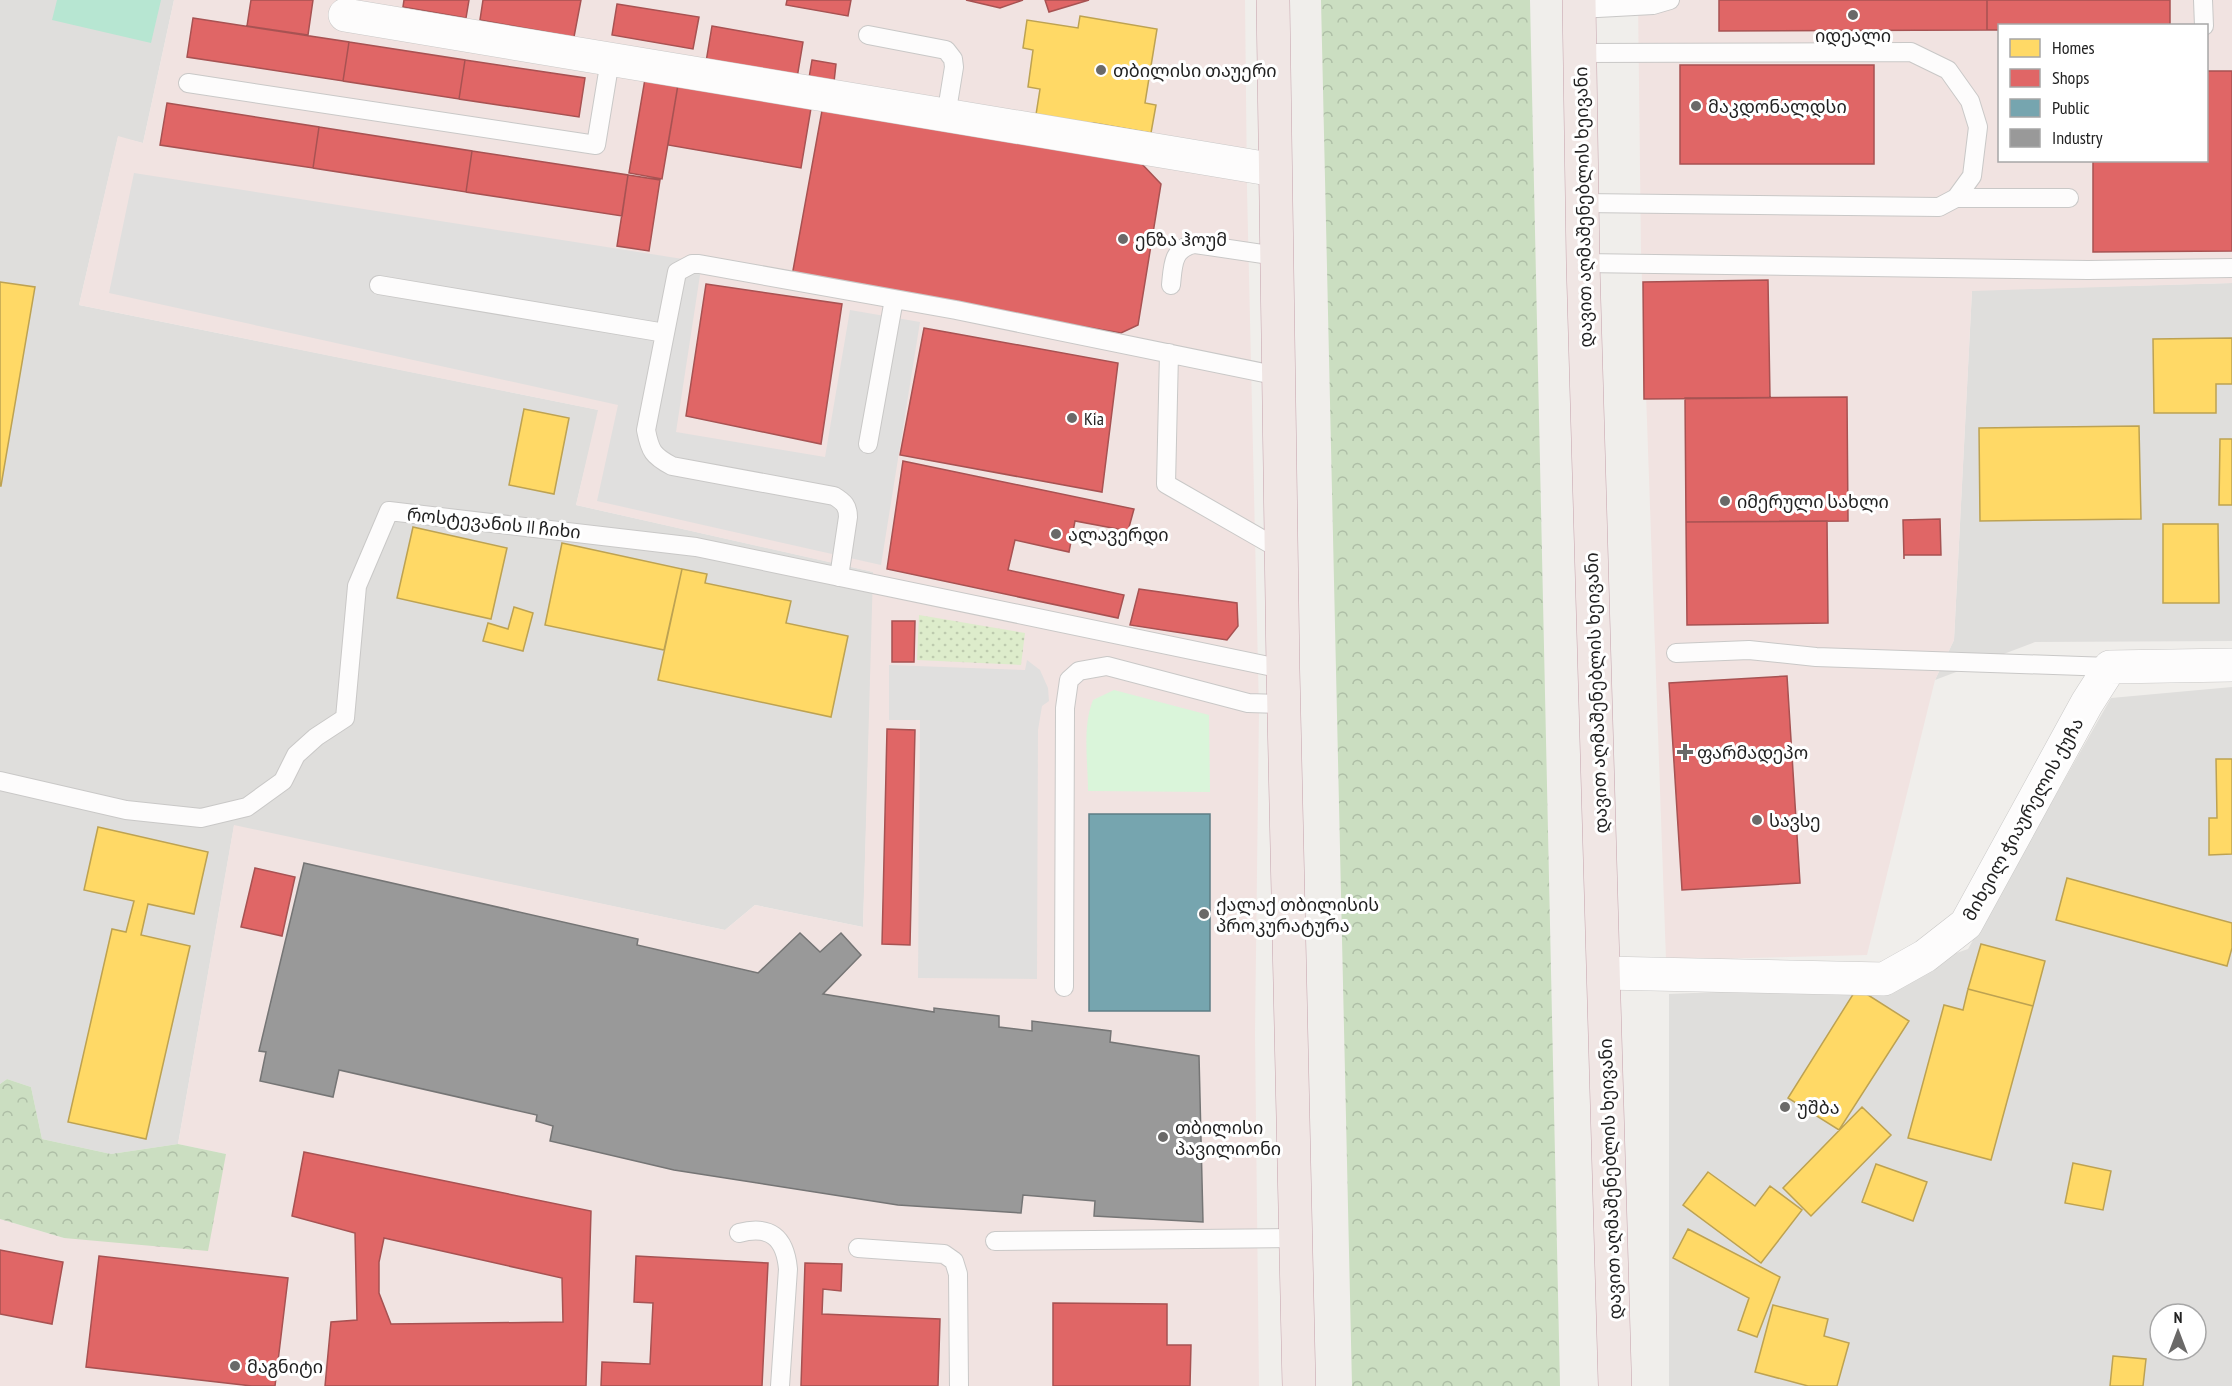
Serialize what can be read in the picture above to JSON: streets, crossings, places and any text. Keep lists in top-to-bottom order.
{
  "streets": {
    "highway": ["დავით აღმაშენებლის ხეივანი"],
    "street": ["მიხეილ ჭიაურელის ქუჩა"],
    "lane": ["როსტევანის II ჩიხი"]
  },
  "crossings": [
    ["დავით აღმაშენებლის ხეივანი", "მიხეილ ჭიაურელის ქუჩა"]
  ],
  "places": {
    "other": [
      "იდეალი",
      "თბილისი თაუერი",
      "მაკდონალდსი",
      "ენზა ჰოუმ",
      "Kia",
      "იმერული სახლი",
      "ალავერდი",
      "სავსე",
      "ქალაქ თბილისის პროკურატურა",
      "უშბა",
      "თბილისი პავილიონი",
      "მაგნიტი"
    ],
    "health": ["ფარმადეპო"]
  },
  "legend": [
    "Homes",
    "Shops",
    "Public",
    "Industry"
  ],
  "north": "top"
}
